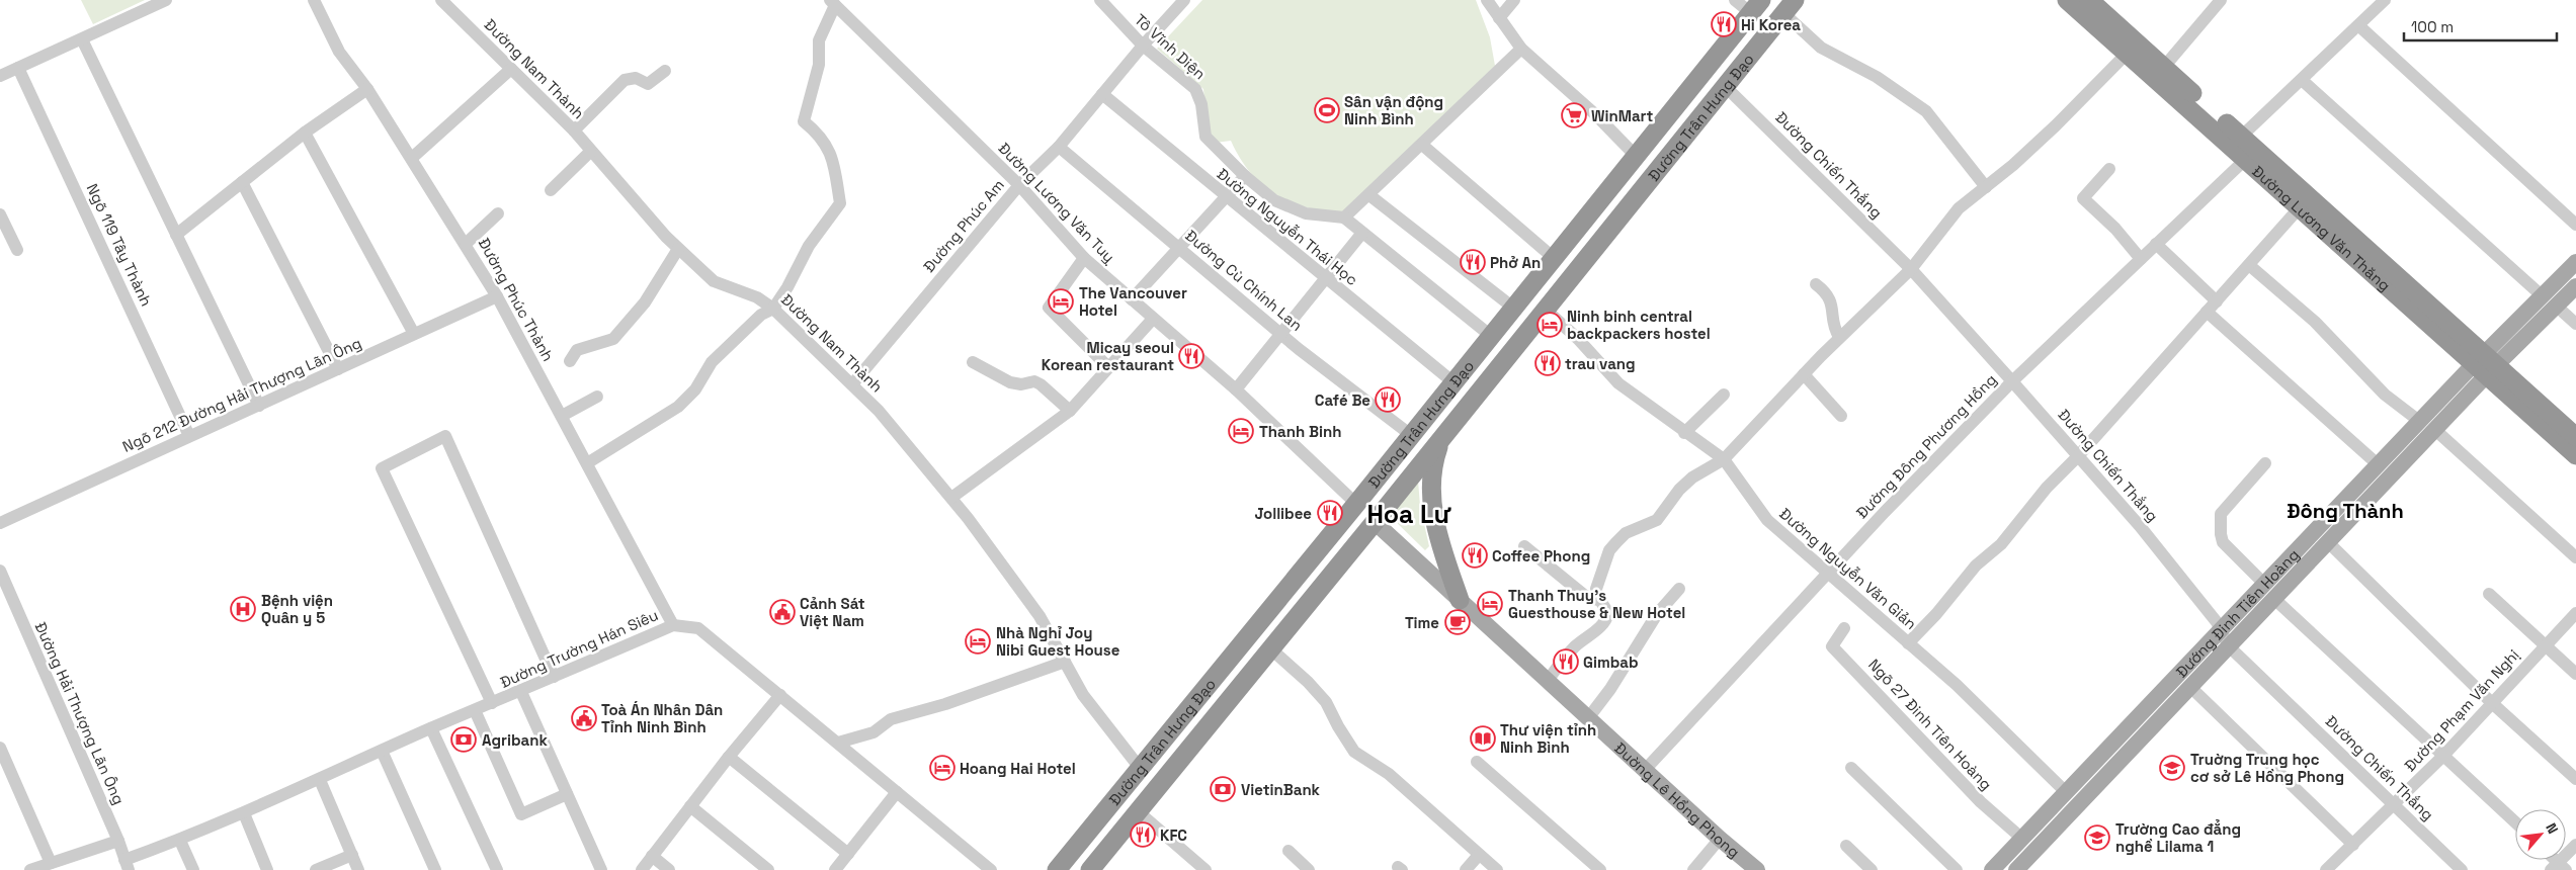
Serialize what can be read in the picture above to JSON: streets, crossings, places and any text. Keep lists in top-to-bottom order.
{
  "streets": {
    "highway": ["Đường Trân Hưng Đạo", "Đường Lương Văn Thăng"],
    "main road": ["Đướng Đinh Tiên Hoàng", "Đuờng Lê Hồng Phong"],
    "street": [
      "Tô Vĩnh Diện",
      "Đường Nam Thành",
      "Đường Chiến Thắng",
      "Đường Lương Văn Tuỵ",
      "Đường Phúc Am",
      "Đường Nguyễn Thái Học",
      "Ngõ 119 Tây Thành",
      "Đường Cù Chính Lan",
      "Đường Phúc Thành",
      "Ngõ 212 Đường Hải Thượng Lãn Ông",
      "Đường Đông Phương Hồng",
      "Đường Nguyễn Văn Giản",
      "Đường Trường Hán Siêu",
      "Đường Phạm Văn Nghị",
      "Đường Hải Thượng Lãn Ông",
      "Ngõ 27 Đinh Tiên Hoàng"
    ]
  },
  "crossings": [
    ["Tô Vĩnh Diện", "Đường Phúc Am"],
    ["Đường Nam Thành", "Đường Trân Hưng Đạo"],
    ["Đường Nam Thành", "Đường Phúc Am"],
    ["Đường Trân Hưng Đạo", "Đường Chiến Thắng"],
    ["Đường Trân Hưng Đạo", "Đường Lương Văn Tuỵ"],
    ["Đường Trân Hưng Đạo", "Đường Nguyễn Thái Học"],
    ["Đường Trân Hưng Đạo", "Đường Cù Chính Lan"],
    ["Đường Trân Hưng Đạo", "Đường Nguyễn Văn Giản"],
    ["Đường Trân Hưng Đạo", "Đuờng Lê Hồng Phong"],
    ["Đường Chiến Thắng", "Đường Đông Phương Hồng"],
    ["Đường Chiến Thắng", "Đướng Đinh Tiên Hoàng"],
    ["Đường Chiến Thắng", "Đường Phạm Văn Nghị"],
    ["Đường Lương Văn Tuỵ", "Đường Phúc Am"],
    ["Đường Phúc Am", "Đường Nguyễn Thái Học"],
    ["Đường Phúc Am", "Đường Cù Chính Lan"],
    ["Đường Lương Văn Thăng", "Đường Đông Phương Hồng"],
    ["Đường Lương Văn Thăng", "Đướng Đinh Tiên Hoàng"],
    ["Ngõ 119 Tây Thành", "Ngõ 212 Đường Hải Thượng Lãn Ông"],
    ["Đường Phúc Thành", "Ngõ 212 Đường Hải Thượng Lãn Ông"],
    ["Đường Phúc Thành", "Đường Trường Hán Siêu"],
    ["Đường Đông Phương Hồng", "Đường Nguyễn Văn Giản"],
    ["Đường Đông Phương Hồng", "Đuờng Lê Hồng Phong"],
    ["Đường Nguyễn Văn Giản", "Đướng Đinh Tiên Hoàng"],
    ["Đướng Đinh Tiên Hoàng", "Ngõ 27 Đinh Tiên Hoàng"],
    ["Đường Trường Hán Siêu", "Đường Hải Thượng Lãn Ông"]
  ],
  "districts": ["Đông Thành", "Hoa Lư"],
  "places": {
    "restaurant": [
      "Hi Korea",
      "Phở An",
      "Micay seoul Korean restaurant",
      "trau vang",
      "Café Be",
      "Jollibee",
      "Coffee Phong",
      "Gimbab",
      "KFC"
    ],
    "sports": ["Sân vận động Ninh Bình"],
    "supermarket": ["WinMart"],
    "hotel": [
      "The Vancouver Hotel",
      "Ninh binh central backpackers hostel",
      "Thanh Binh",
      "Thanh Thuy's Guesthouse & New Hotel",
      "Nhà Nghỉ Joy Nibi Guest House",
      "Hoang Hai Hotel"
    ],
    "hospital": ["Bệnh viện Quân y 5"],
    "public building": ["Cảnh Sát Việt Nam", "Toà Án Nhân Dân Tỉnh Ninh Bình"],
    "cafe": ["Time"],
    "library": ["Thư viện tỉnh Ninh Bình"],
    "bank": ["Agribank", "VietinBank"],
    "school or university": ["Truờng Trung học cơ sở Lê Hồng Phong", "Trường Cao đẳng nghề Lilama 1"]
  },
  "scale_bar": "100 m",
  "north": "top right"
}
